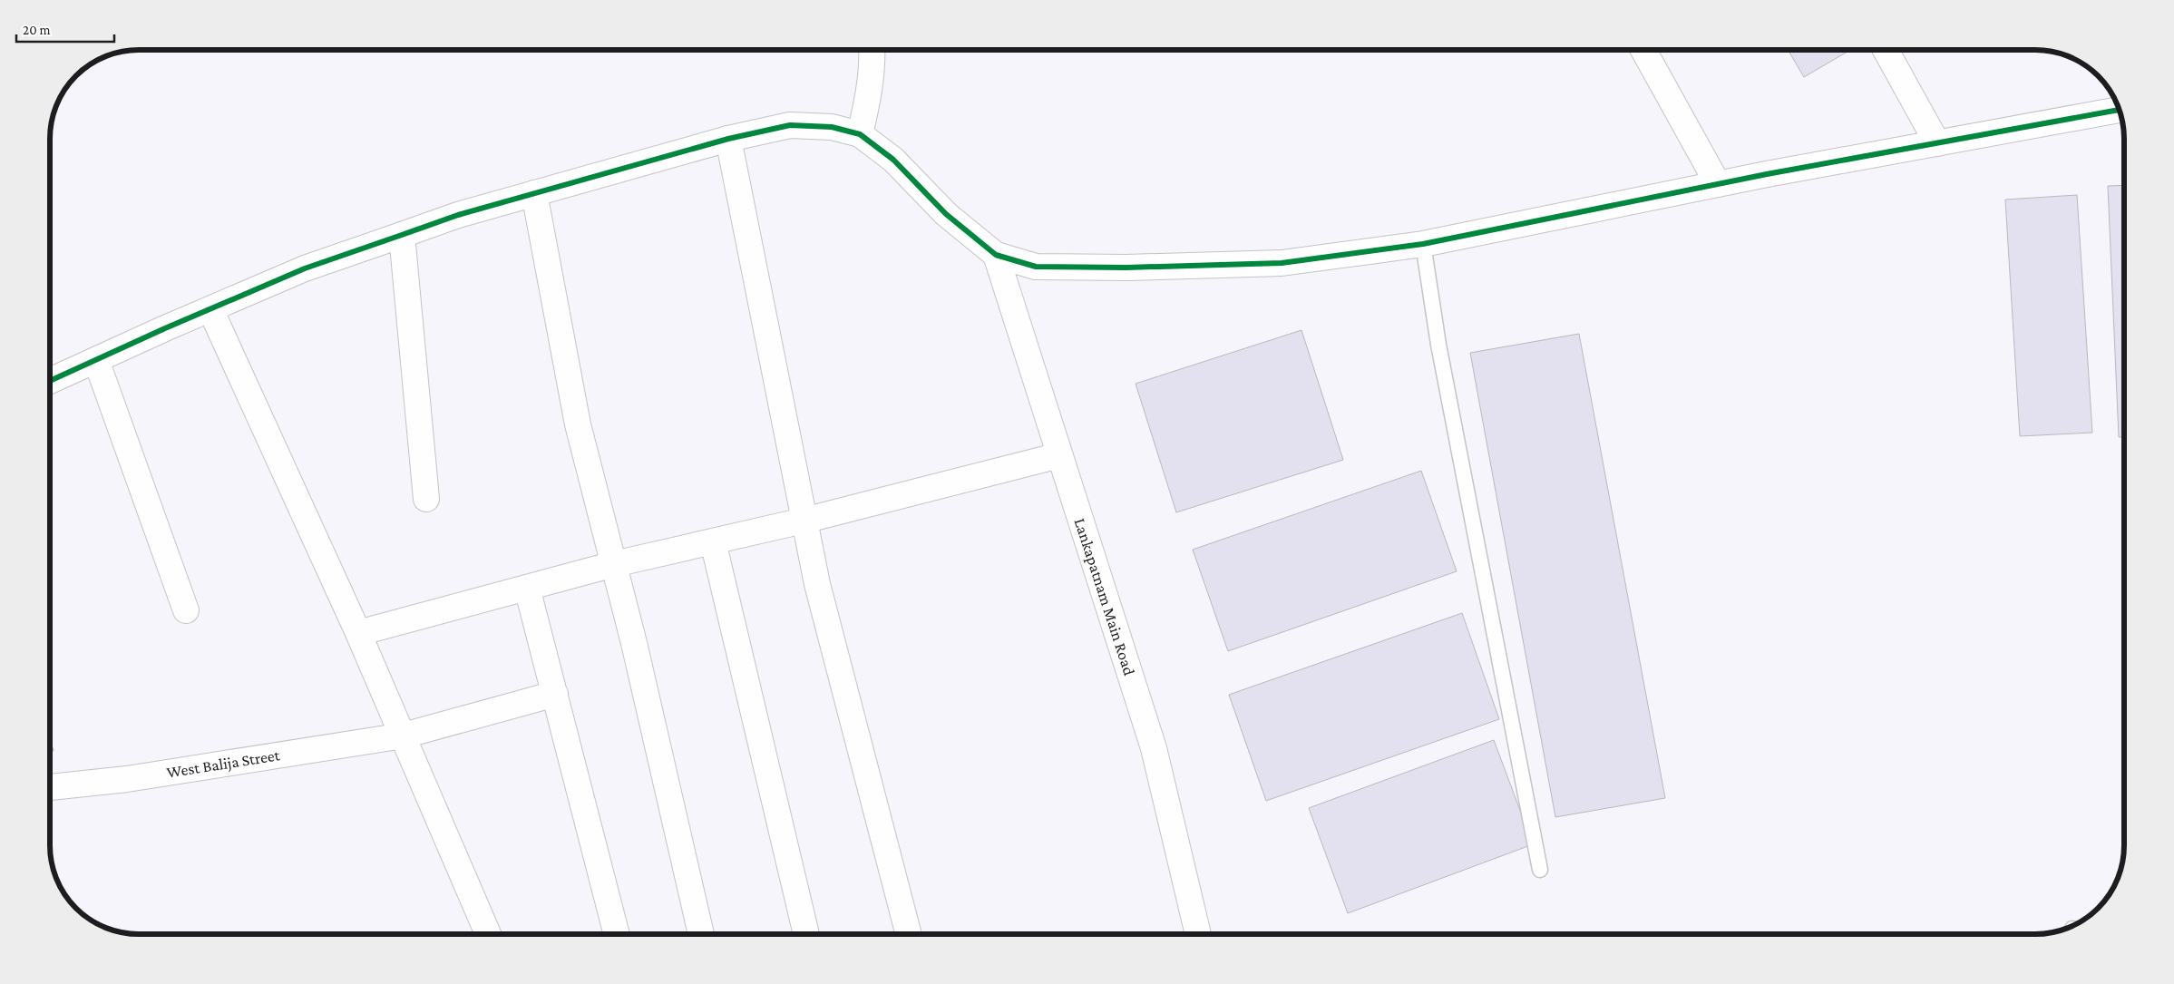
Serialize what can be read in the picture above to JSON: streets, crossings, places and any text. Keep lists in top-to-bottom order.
{
  "streets": {
    "street": ["Lankapatnam Main Road", "West Balija Street"]
  },
  "scale_bar": "20 m"
}
